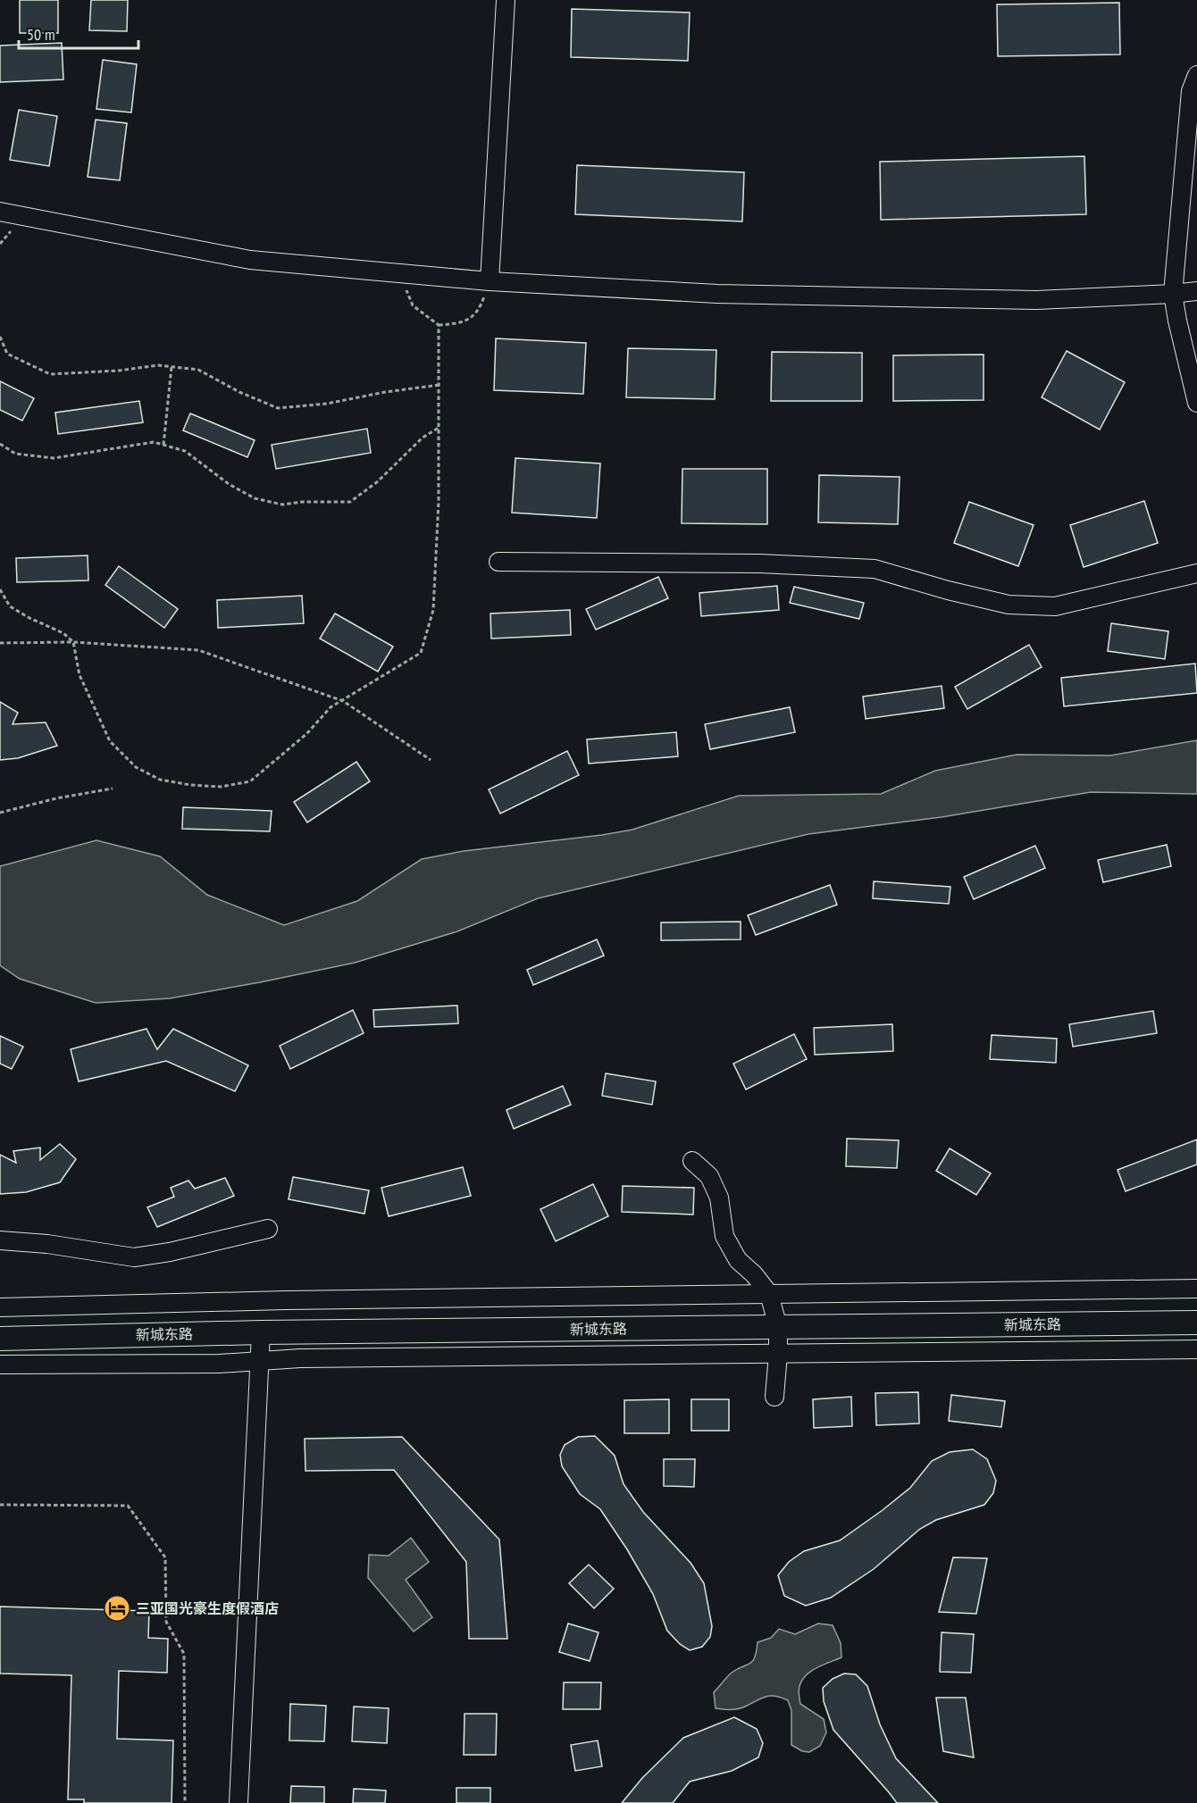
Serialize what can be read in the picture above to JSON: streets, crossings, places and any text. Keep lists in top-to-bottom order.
{
  "streets": {
    "main road": ["新城东路"]
  },
  "places": {
    "hotel": ["三亚国光豪生度假酒店"]
  },
  "scale_bar": "50 m"
}
